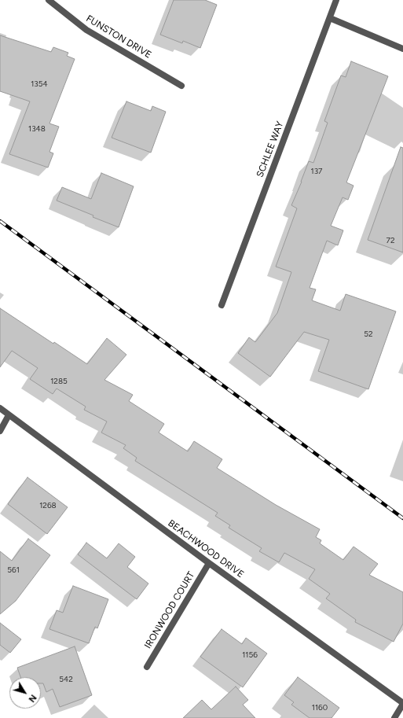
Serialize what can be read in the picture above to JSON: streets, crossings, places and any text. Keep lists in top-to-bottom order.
{
  "streets": {
    "street": [
      "FUNSTON DRIVE",
      "SCHLEE WAY",
      "BEACHWOOD DRIVE",
      "IRONWOOD COURT"
    ]
  },
  "crossings": [
    ["BEACHWOOD DRIVE", "IRONWOOD COURT"]
  ],
  "house_numbers": [
    "1354",
    "1348",
    "137",
    "72",
    "52",
    "1285",
    "1268",
    "561",
    "1156",
    "542",
    "1160"
  ],
  "north": "bottom right"
}
